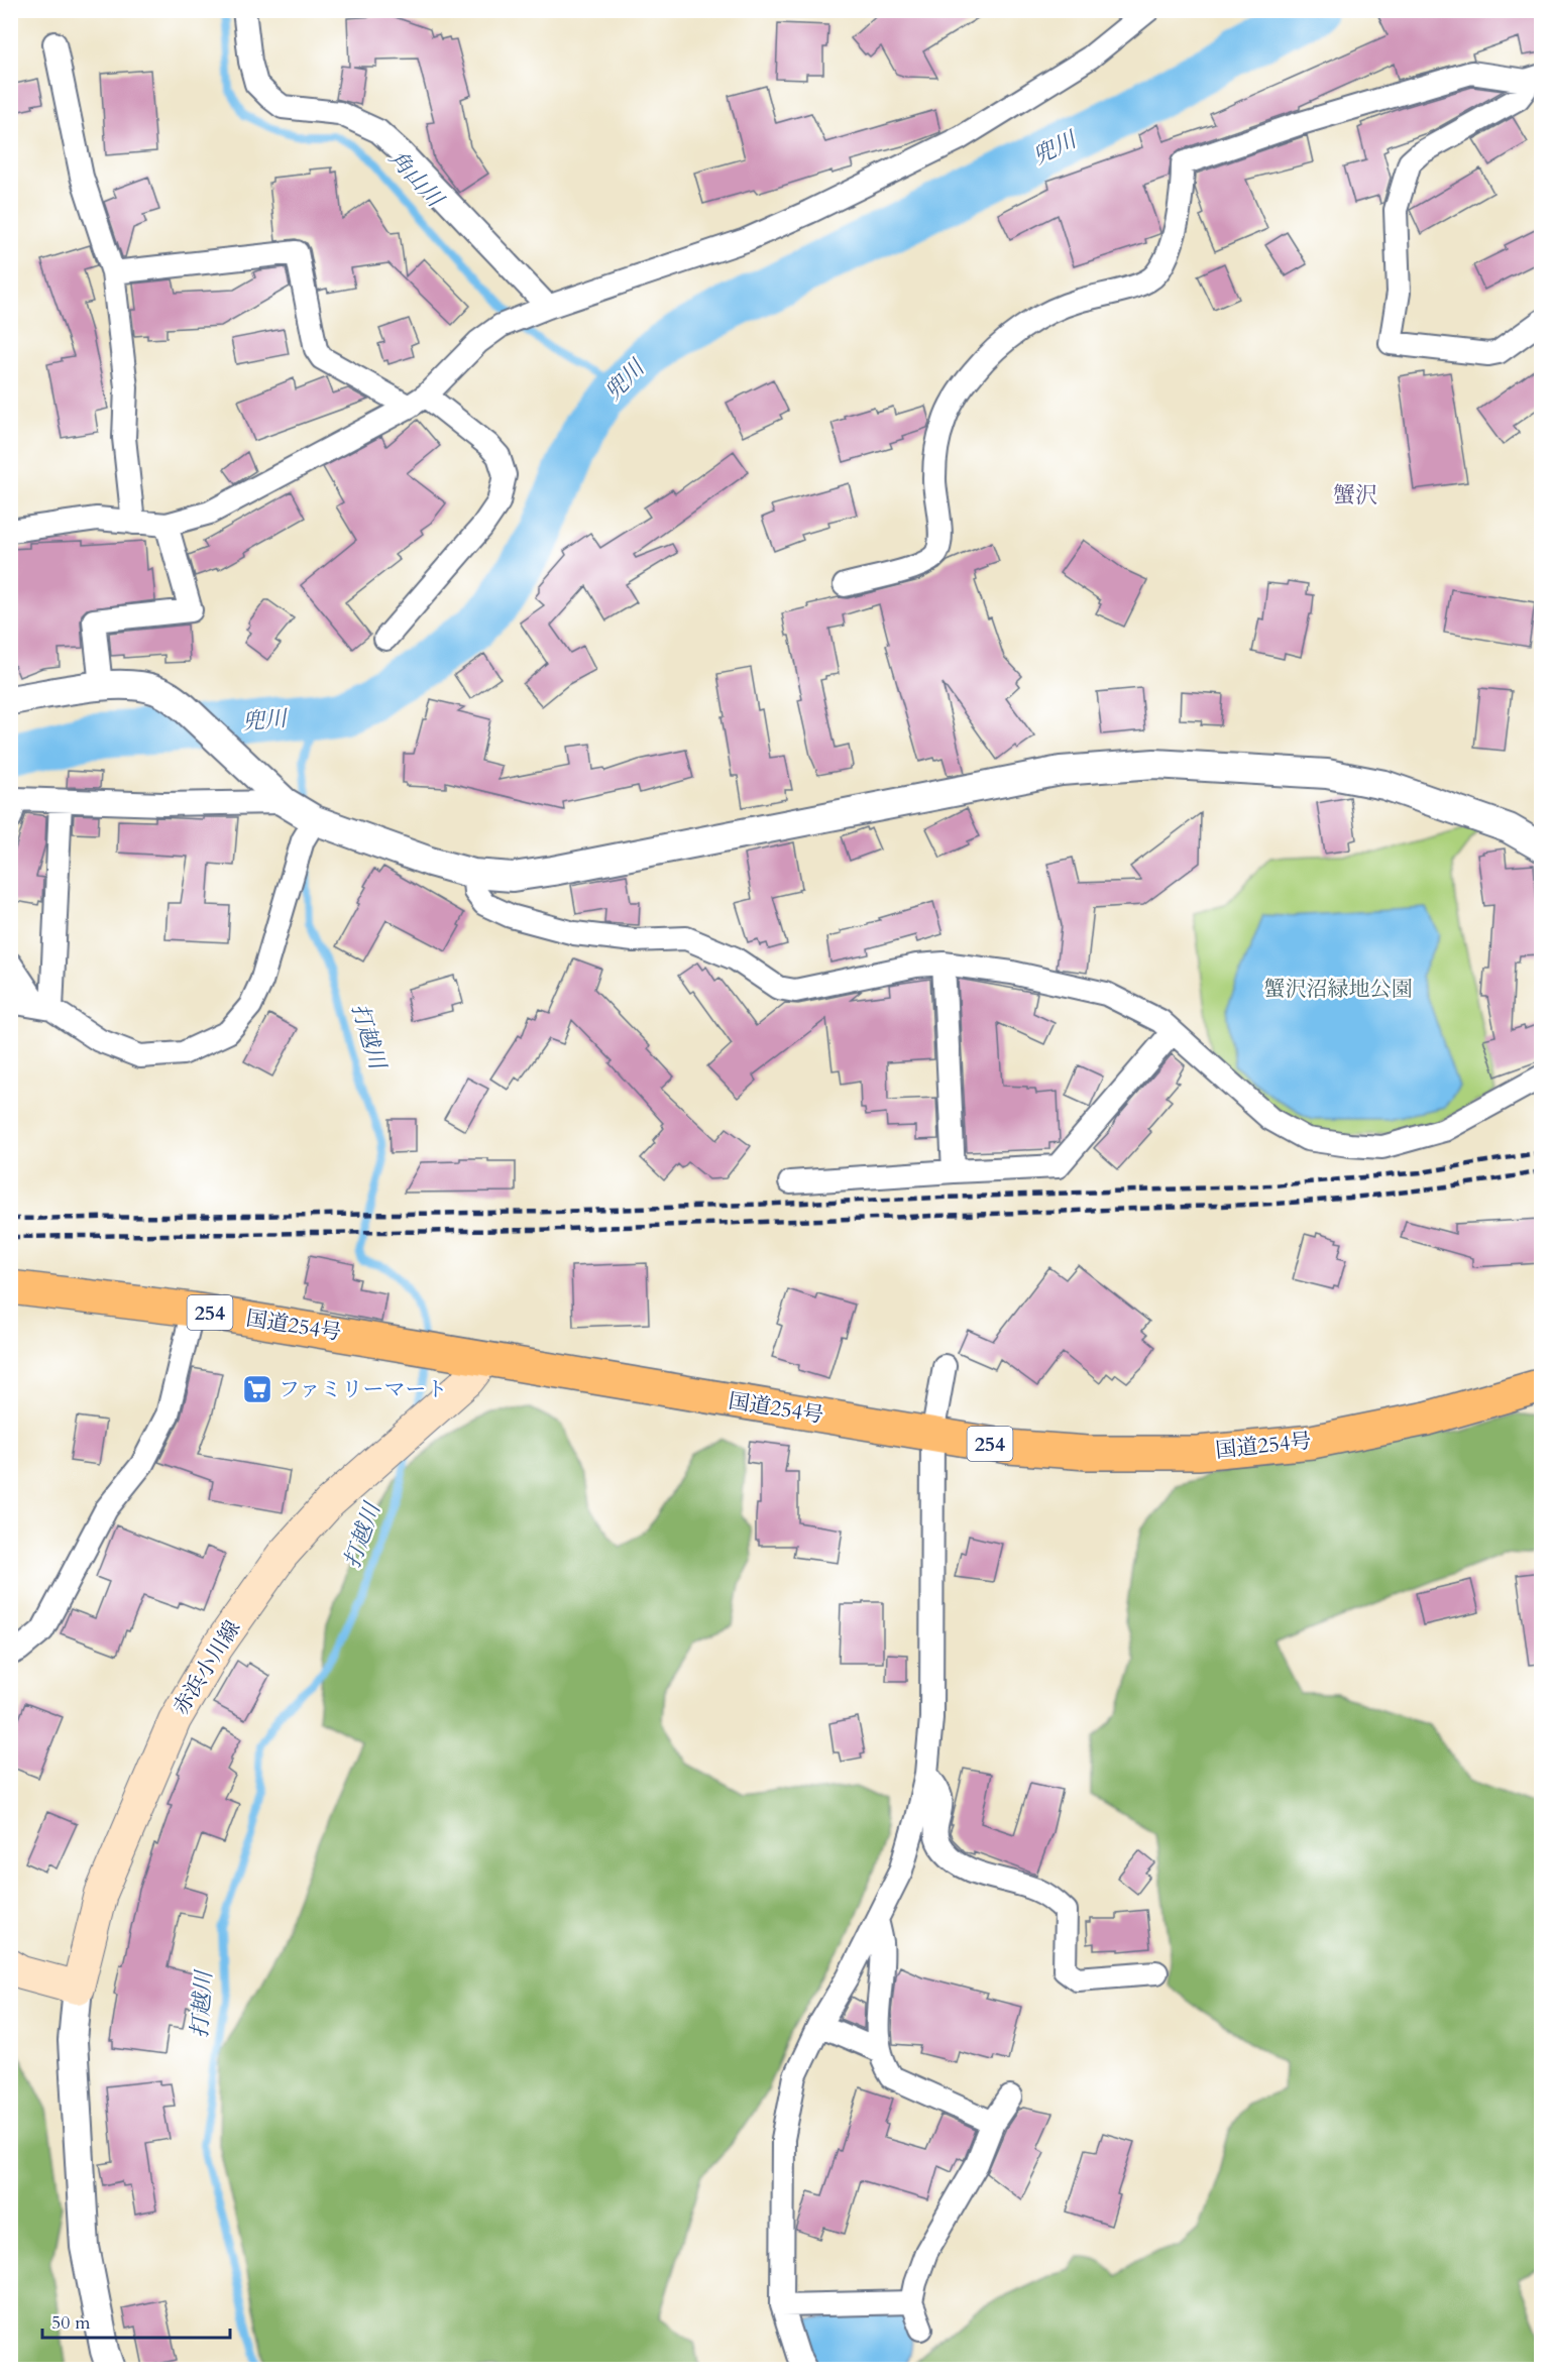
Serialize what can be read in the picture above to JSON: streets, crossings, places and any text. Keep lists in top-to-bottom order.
{
  "streets": {
    "highway": ["254", "国道254号"],
    "main road": ["赤浜小川線"]
  },
  "crossings": [
    ["国道254号", "赤浜小川線"]
  ],
  "districts": ["蟹沢"],
  "water": ["兜川", "角山川", "打越川"],
  "parks": ["蟹沢沼緑地公園"],
  "places": {
    "supermarket": ["ファミリーマート"]
  },
  "scale_bar": "50 m"
}
